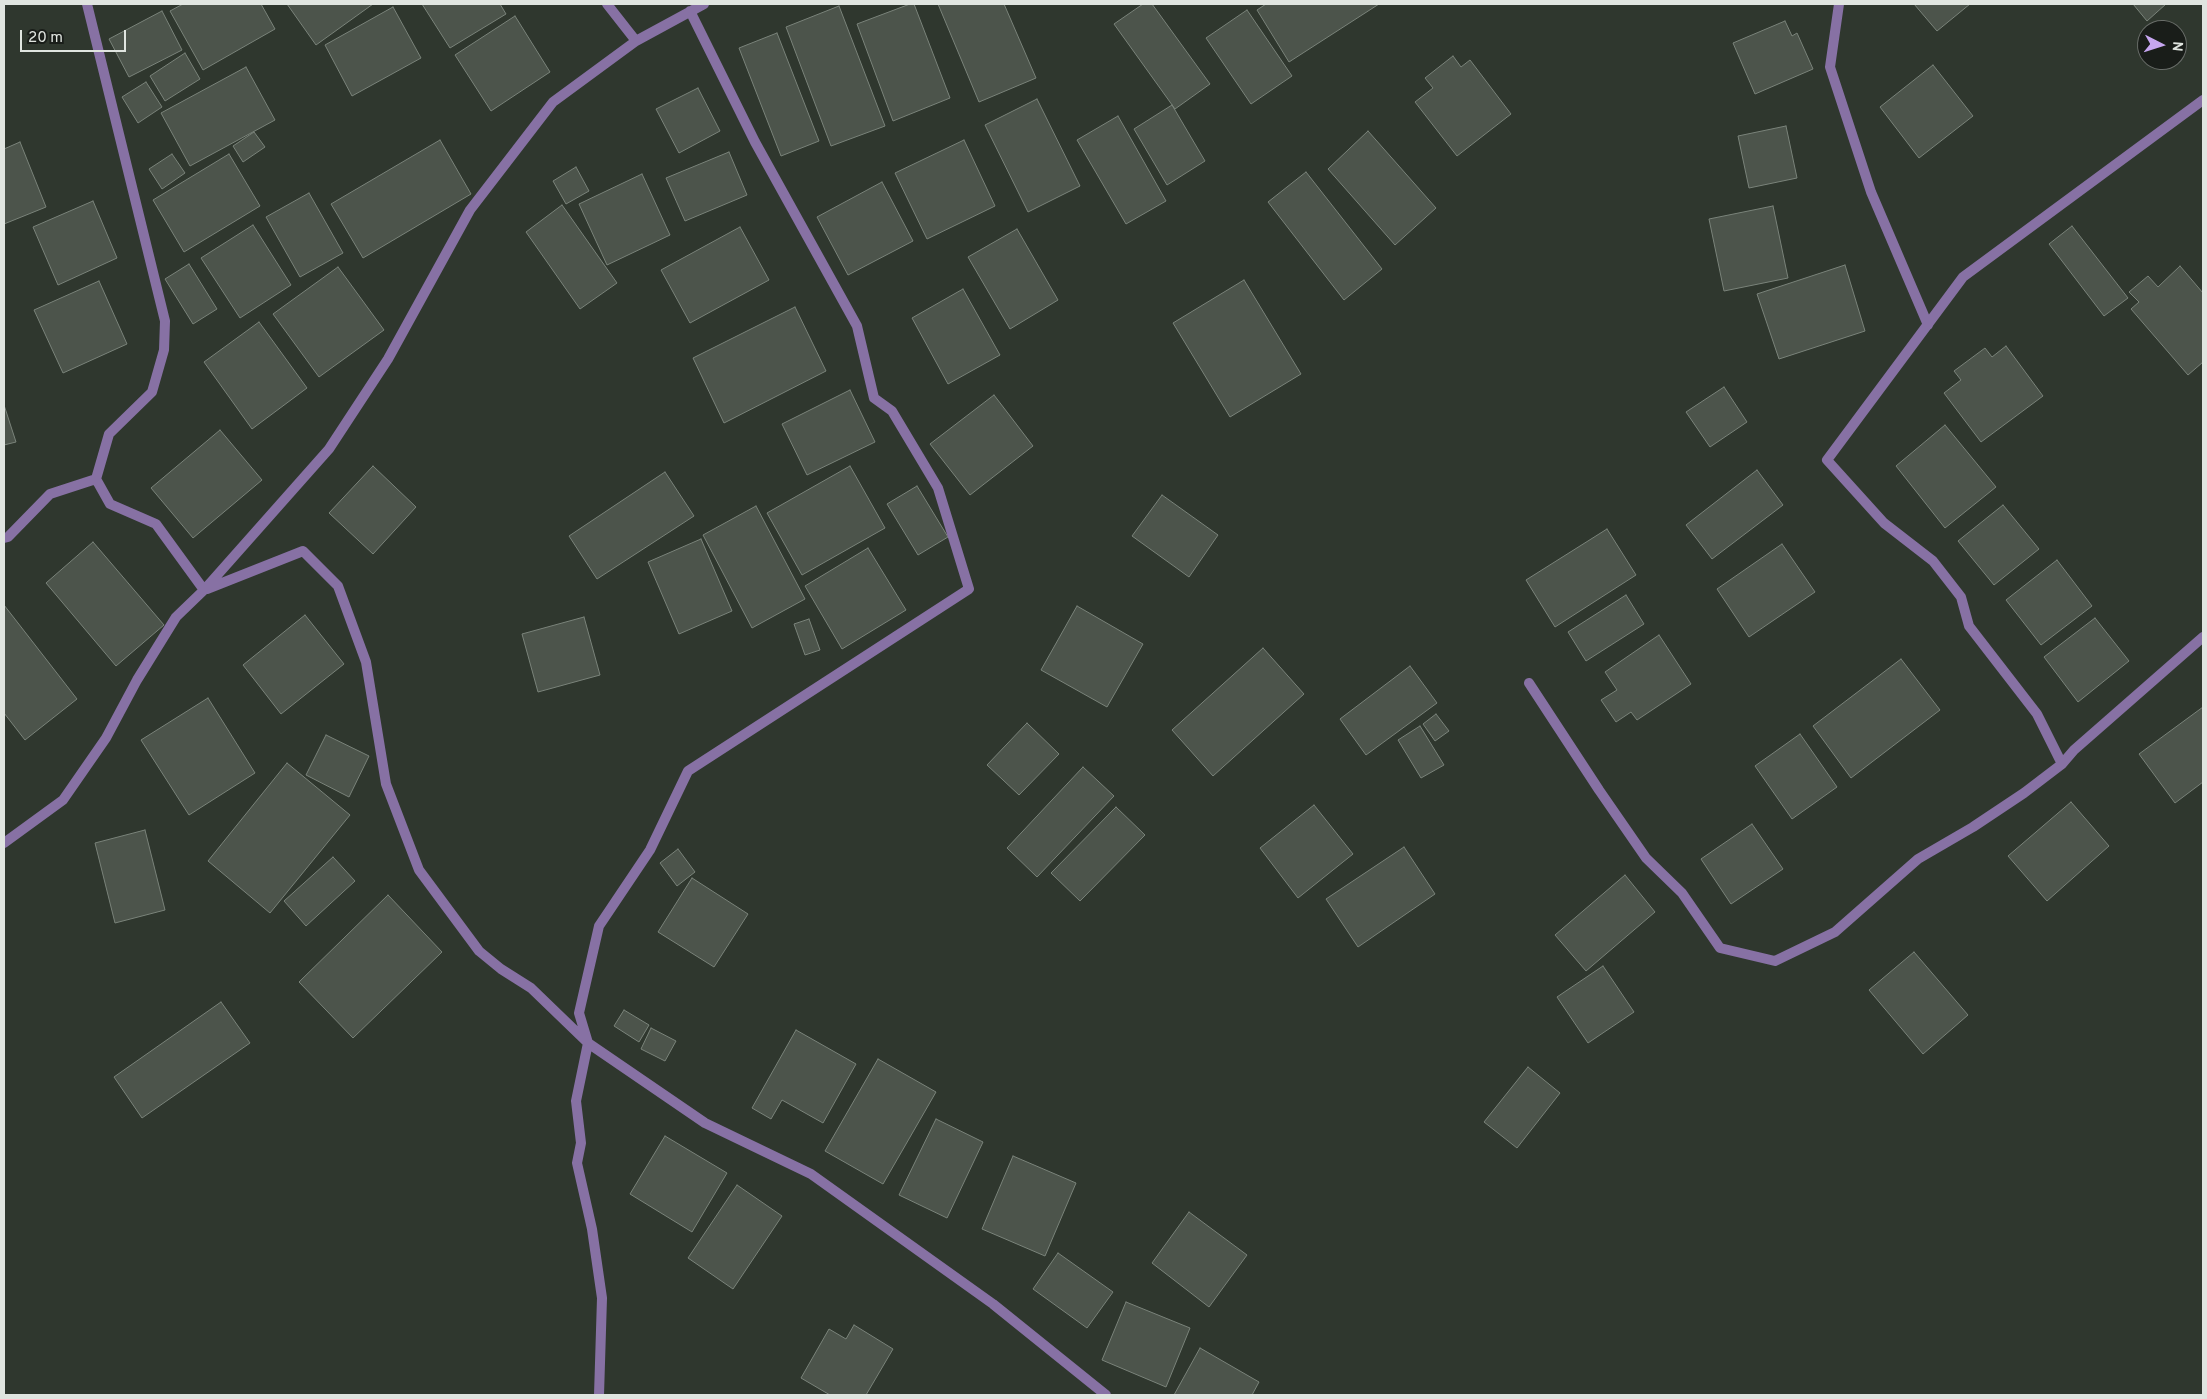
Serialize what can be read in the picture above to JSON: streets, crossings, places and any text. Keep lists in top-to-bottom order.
{
  "scale_bar": "20 m",
  "north": "right"
}
